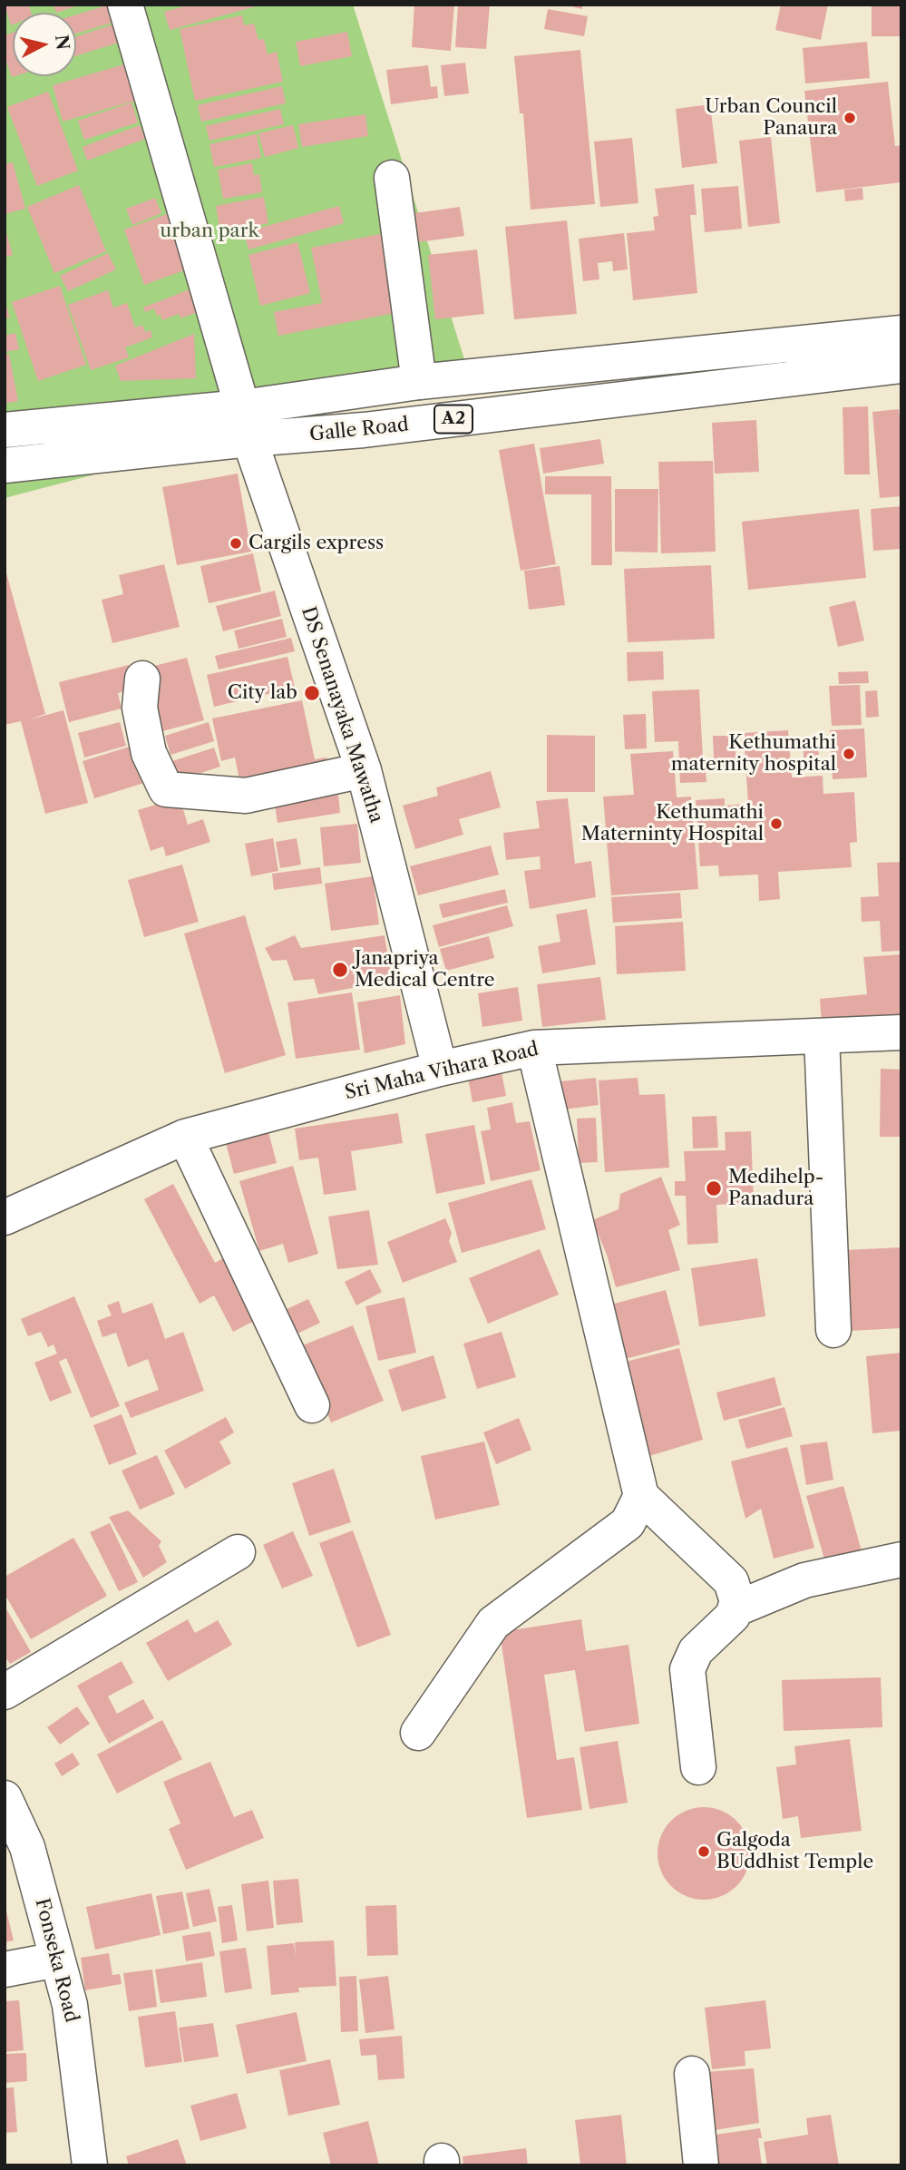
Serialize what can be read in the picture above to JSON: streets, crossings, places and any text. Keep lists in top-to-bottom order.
{
  "streets": {
    "main road": [
      "A2",
      "Galle Road",
      "DS Senanayaka Mawatha",
      "Sri Maha Vihara Road",
      "Fonseka Road"
    ]
  },
  "crossings": [
    ["Galle Road", "DS Senanayaka Mawatha"],
    ["DS Senanayaka Mawatha", "Sri Maha Vihara Road"]
  ],
  "parks": ["urban park"],
  "places": [
    "Urban Council Panaura",
    "Cargils express",
    "City lab",
    "Kethumathi maternity hospital",
    "Kethumathi Materninty Hospital",
    "Janapriya Medical Centre",
    "Medihelp- Panadura",
    "Galgoda BUddhist Temple"
  ],
  "north": "right"
}
